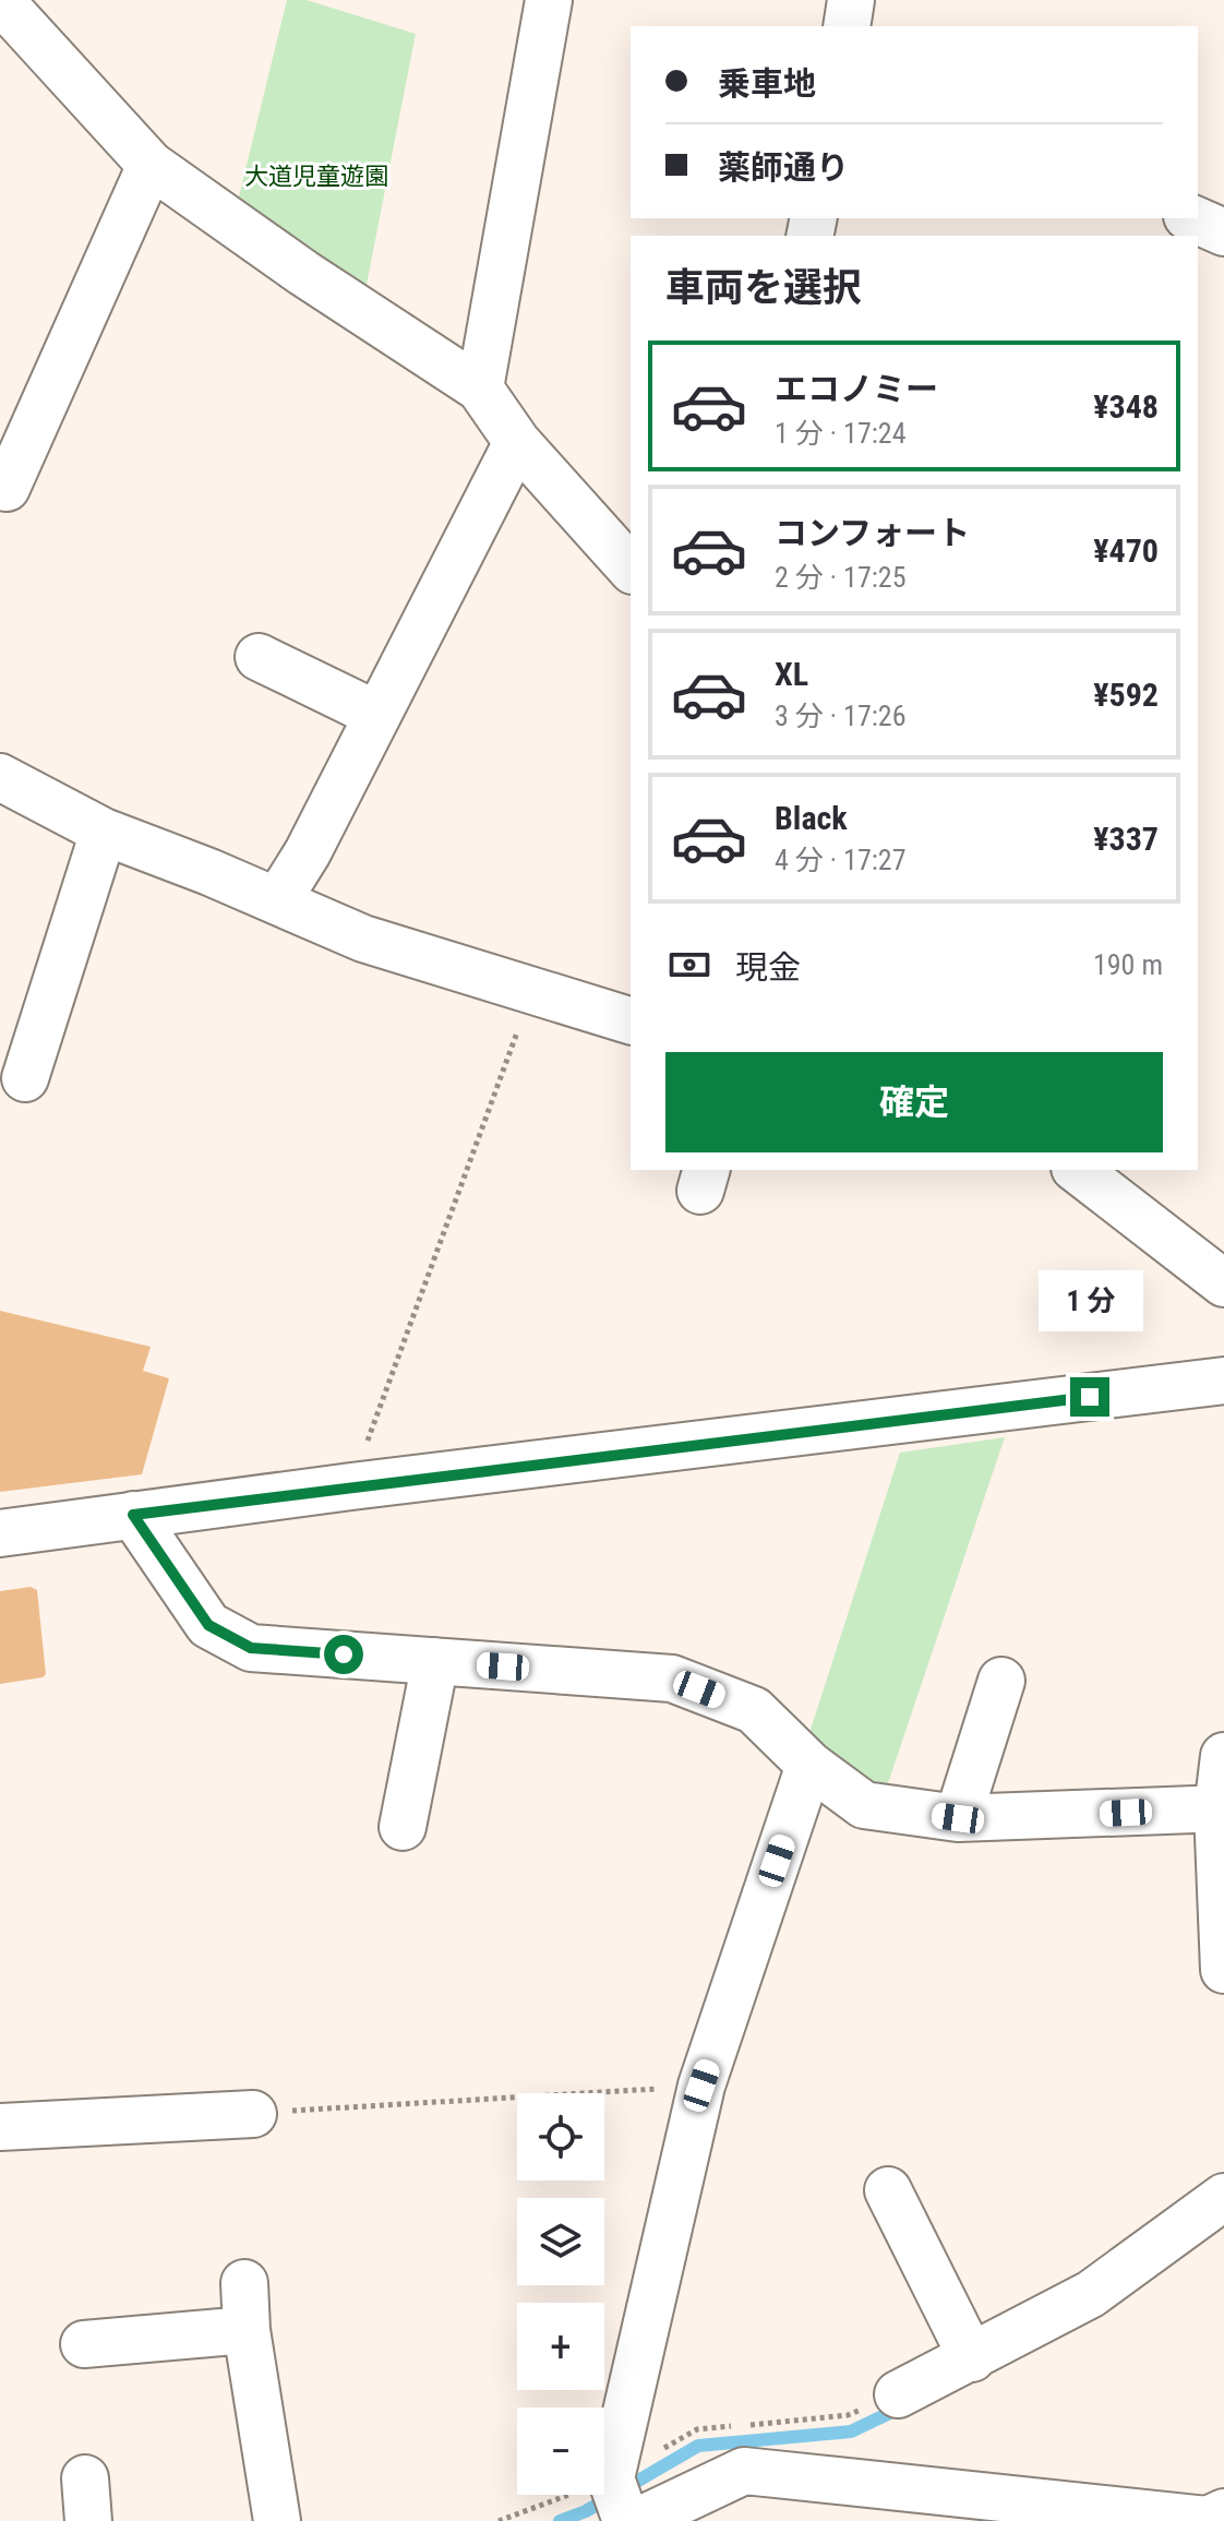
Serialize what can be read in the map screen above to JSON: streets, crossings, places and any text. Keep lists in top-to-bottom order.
{
  "parks": ["大道児童遊園"],
  "page": {
    "banner": ["乗車地", "薬師通り"],
    "heading": "車両を選択",
    "list": [
      {
        "name": "エコノミー",
        "note": "1 分 · 17:24",
        "value": "¥348"
      },
      {
        "name": "コンフォート",
        "note": "2 分 · 17:25",
        "value": "¥470"
      },
      {
        "name": "XL",
        "note": "3 分 · 17:26",
        "value": "¥592"
      },
      {
        "name": "Black",
        "note": "4 分 · 17:27",
        "value": "¥337"
      }
    ],
    "pay": ["現金", "190 m"],
    "buttons": "確定",
    "bubble": "1 分",
    "map_buttons": ["+", "−"]
  }
}
